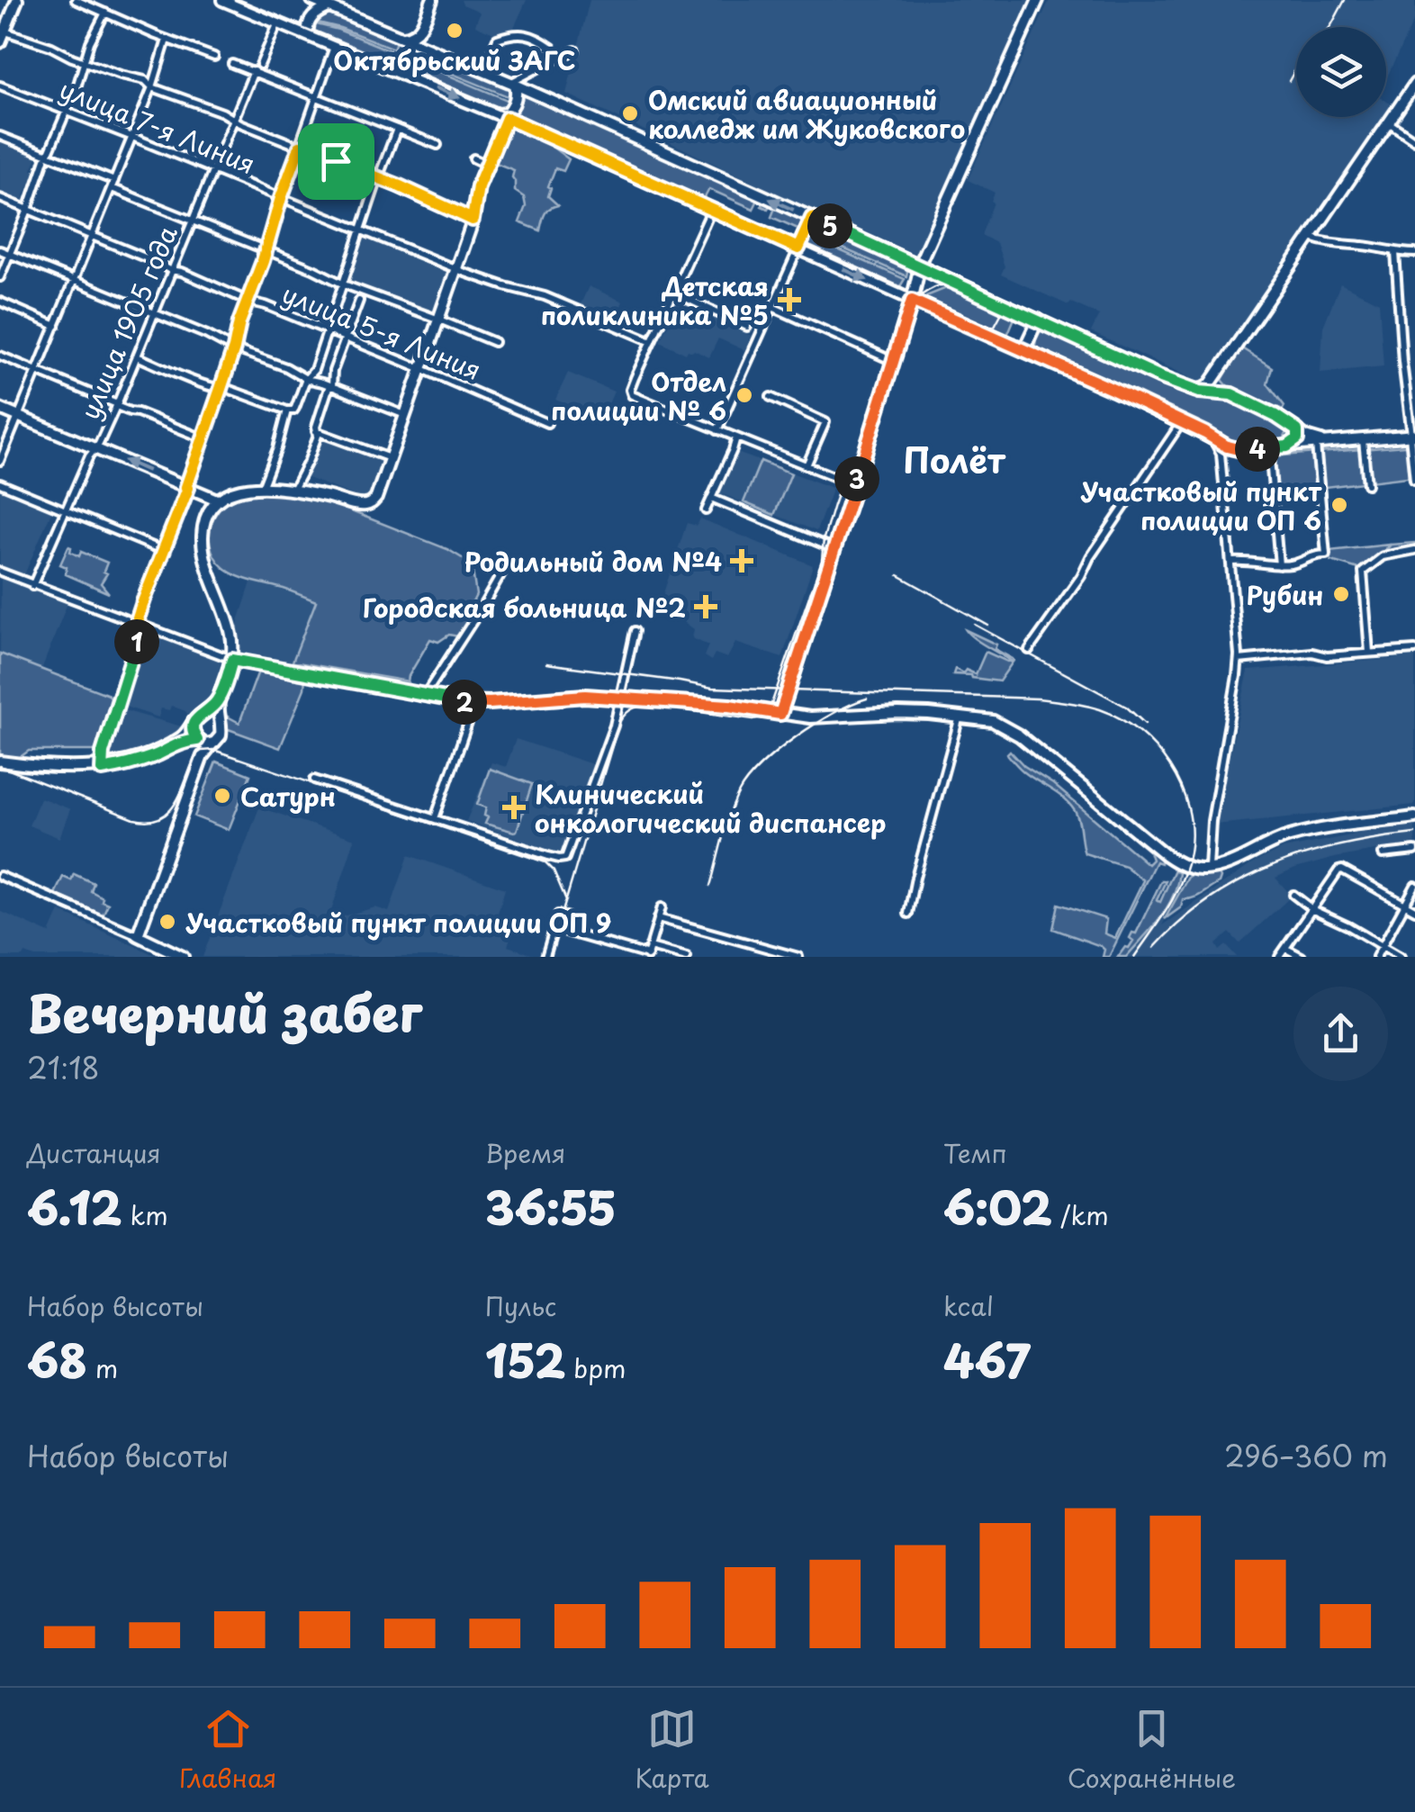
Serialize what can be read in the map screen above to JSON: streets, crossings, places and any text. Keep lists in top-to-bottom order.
{
  "streets": {
    "street": ["улица 7-я Линия", "улица 1905 года", "улица 5-я Линия"]
  },
  "crossings": [
    ["улица 7-я Линия", "улица 1905 года"],
    ["улица 1905 года", "улица 5-я Линия"]
  ],
  "districts": ["Полёт"],
  "places": {
    "other": [
      "Октябрьский ЗАГС",
      "Омский авиационный колледж им Жуковского",
      "Отдел полиции № 6",
      "Участковый пункт полиции ОП 6",
      "Рубин",
      "Сатурн",
      "Участковый пункт полиции ОП 9"
    ],
    "health": [
      "Детская поликлиника №5",
      "Родильный дом №4",
      "Городская больница №2",
      "Клинический онкологический диспансер"
    ]
  },
  "page": {
    "pins": [
      "5",
      "4",
      "3",
      "1",
      "2"
    ],
    "heading": ["Вечерний забег", "21:18"],
    "stats": [
      ["Дистанция", "6.12 km"],
      ["Время", "36:55"],
      ["Темп", "6:02 /km"],
      ["Набор высоты", "68 m"],
      ["Пульс", "152 bpm"],
      ["kcal", "467"]
    ],
    "chart": ["Набор высоты", "296–360 m"],
    "tabs": ["Главная", "Карта", "Сохранённые"]
  }
}
